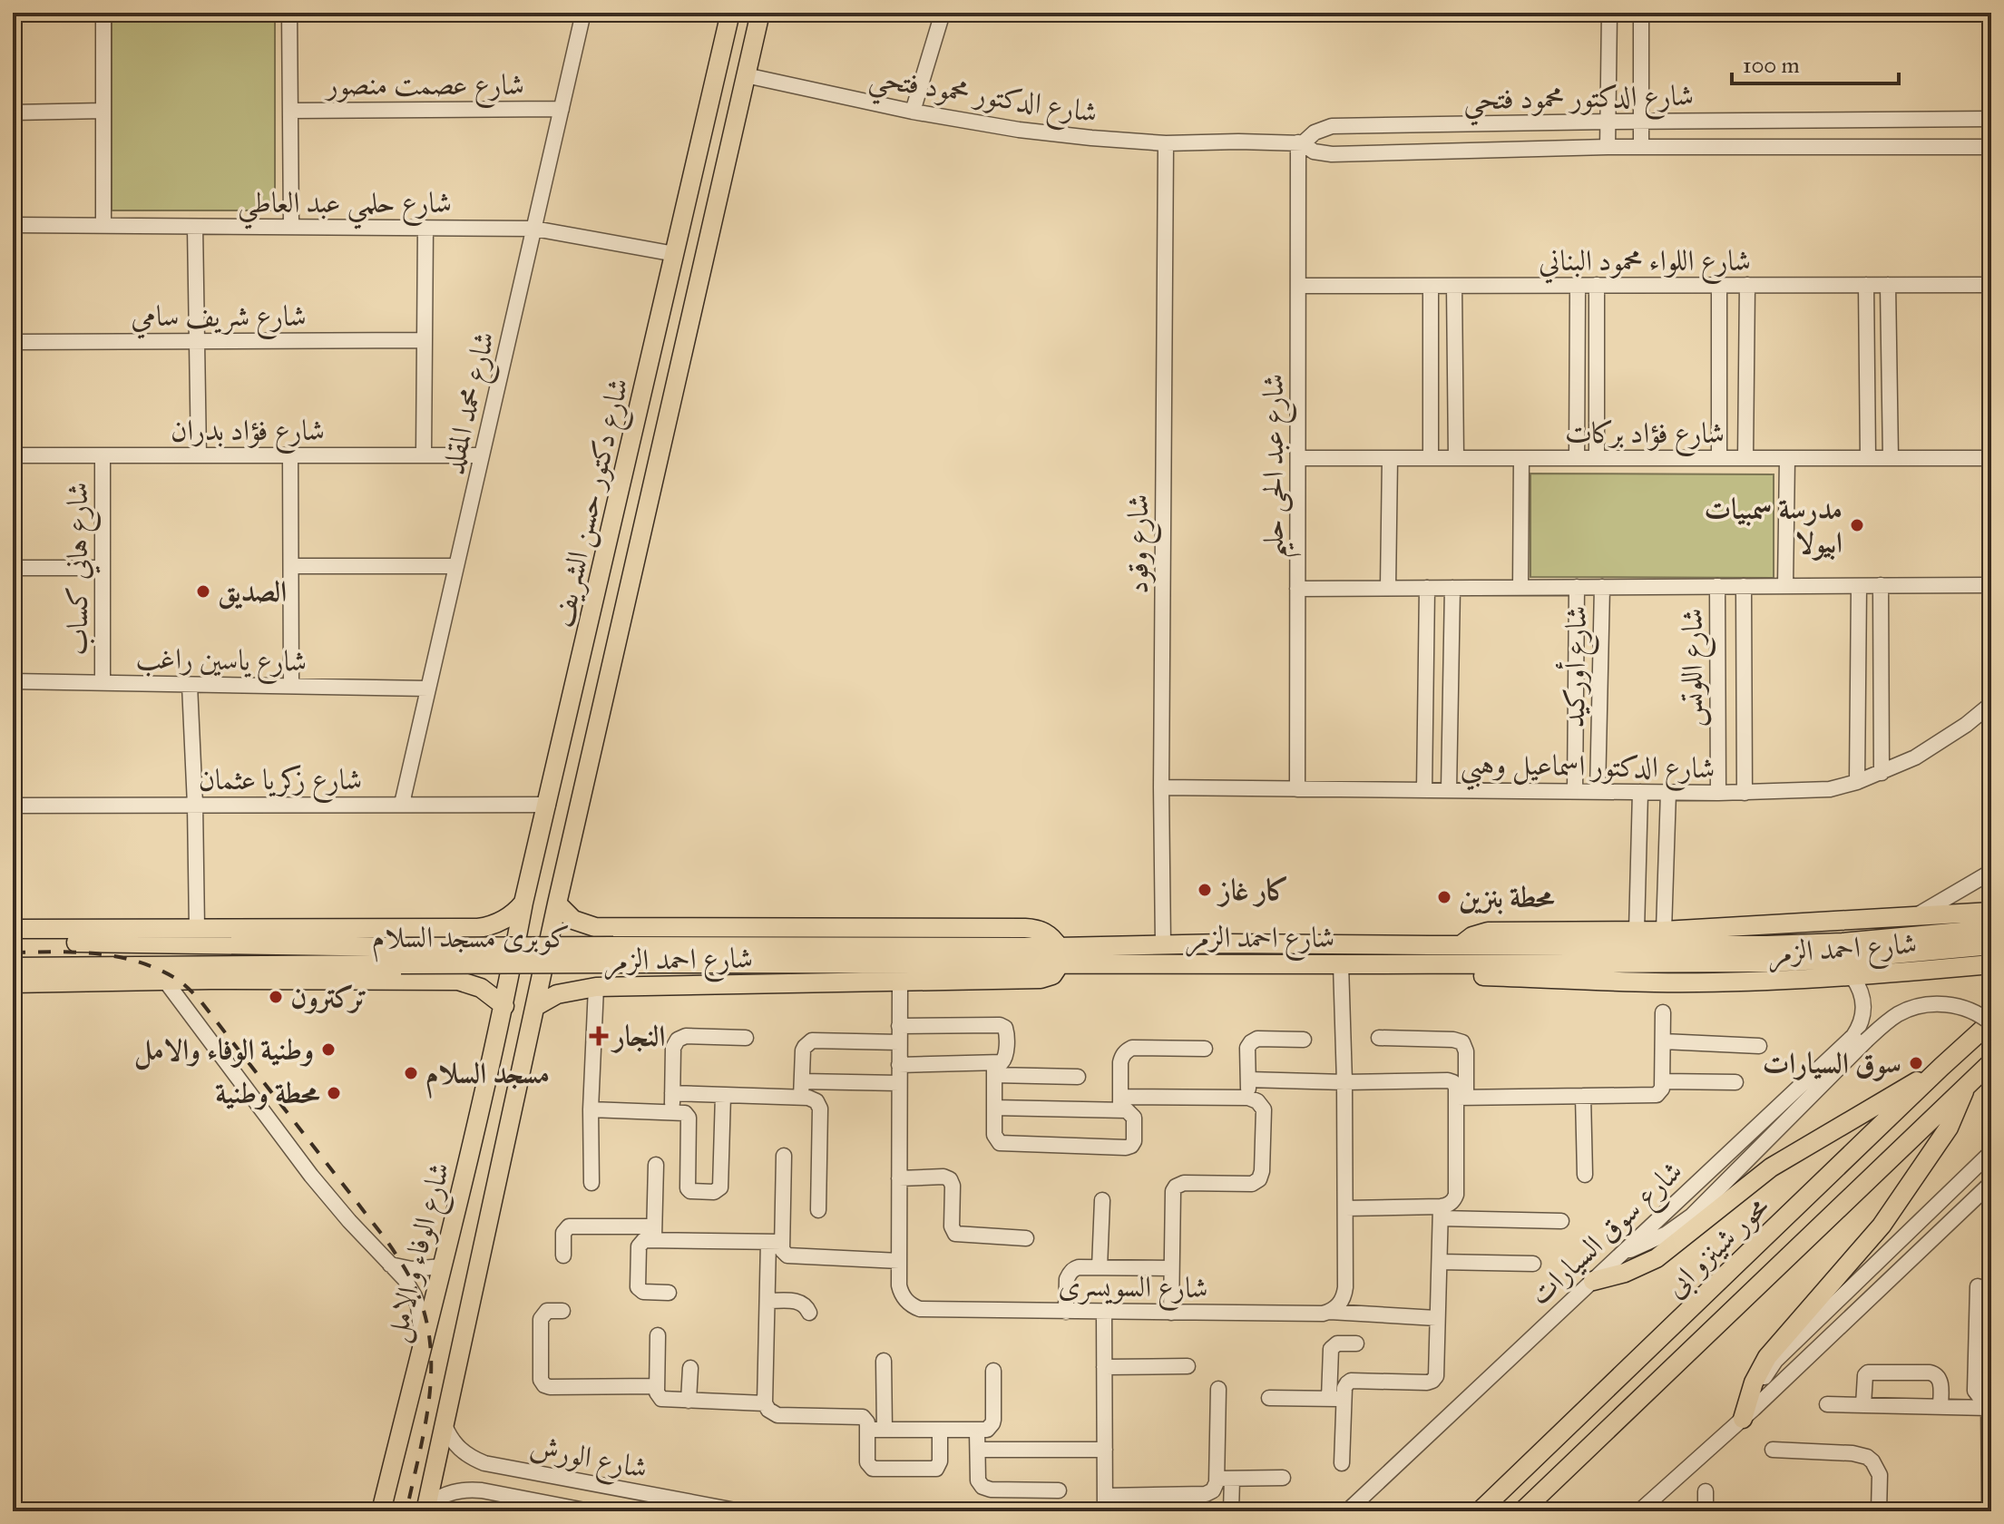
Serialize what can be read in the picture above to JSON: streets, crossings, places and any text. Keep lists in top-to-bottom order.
{
  "streets": {
    "main road": [
      "شارع دكتور حسن الشريف",
      "كوبرى مسجد السلام",
      "شارع احمد الزمر",
      "محور شينزو ابى",
      "شارع الوفاء و الامل"
    ],
    "street": [
      "شارع عصمت منصور",
      "شارع الدكتور محمود فتحي",
      "شارع حلمي عبد العاطي",
      "شارع اللواء محمود البناني",
      "شارع شريف سامي",
      "شارع محمد المقلد",
      "شارع فؤاد بدران",
      "شارع فؤاد بركات",
      "شارع عبد الحى حليم",
      "شارع وقود",
      "شارع هاني كساب",
      "شارع ياسين راغب",
      "شارع أوركيد",
      "شارع اللوتس",
      "شارع الدكتور اسماعيل وهبي",
      "شارع زكريا عثمان",
      "شارع سوق السيارات",
      "شارع السويسرى",
      "شارع الورش"
    ]
  },
  "crossings": [
    ["شارع عصمت منصور", "شارع محمد المقلد"],
    ["شارع الدكتور محمود فتحي", "شارع عبد الحى حليم"],
    ["شارع الدكتور محمود فتحي", "شارع دكتور حسن الشريف"],
    ["شارع الدكتور محمود فتحي", "شارع وقود"],
    ["شارع حلمي عبد العاطي", "شارع محمد المقلد"],
    ["شارع حلمي عبد العاطي", "شارع دكتور حسن الشريف"],
    ["شارع اللواء محمود البناني", "شارع عبد الحى حليم"],
    ["شارع محمد المقلد", "شارع فؤاد بدران"],
    ["شارع محمد المقلد", "شارع ياسين راغب"],
    ["شارع محمد المقلد", "شارع زكريا عثمان"],
    ["شارع فؤاد بدران", "شارع هاني كساب"],
    ["شارع فؤاد بركات", "شارع عبد الحى حليم"],
    ["شارع عبد الحى حليم", "شارع الدكتور اسماعيل وهبي"],
    ["شارع دكتور حسن الشريف", "شارع زكريا عثمان"],
    ["شارع دكتور حسن الشريف", "شارع احمد الزمر"],
    ["شارع دكتور حسن الشريف", "شارع الوفاء و الامل"],
    ["شارع وقود", "شارع الدكتور اسماعيل وهبي"],
    ["شارع وقود", "شارع احمد الزمر"],
    ["شارع هاني كساب", "شارع ياسين راغب"],
    ["شارع أوركيد", "شارع الدكتور اسماعيل وهبي"],
    ["شارع اللوتس", "شارع الدكتور اسماعيل وهبي"],
    ["كوبرى مسجد السلام", "شارع احمد الزمر"],
    ["شارع احمد الزمر", "شارع سوق السيارات"],
    ["شارع احمد الزمر", "شارع الوفاء و الامل"],
    ["شارع احمد الزمر", "شارع السويسرى"],
    ["شارع الوفاء و الامل", "شارع الورش"]
  ],
  "places": {
    "other": [
      "مدرسة سمبيات ابيولا",
      "الصديق",
      "كار غاز",
      "محطة بنزين",
      "تركترون",
      "وطنية الوفاء والامل",
      "سوق السيارات",
      "مسجد السلام",
      "محطة وطنية"
    ],
    "health": ["النجار"]
  },
  "scale_bar": "100 m"
}
